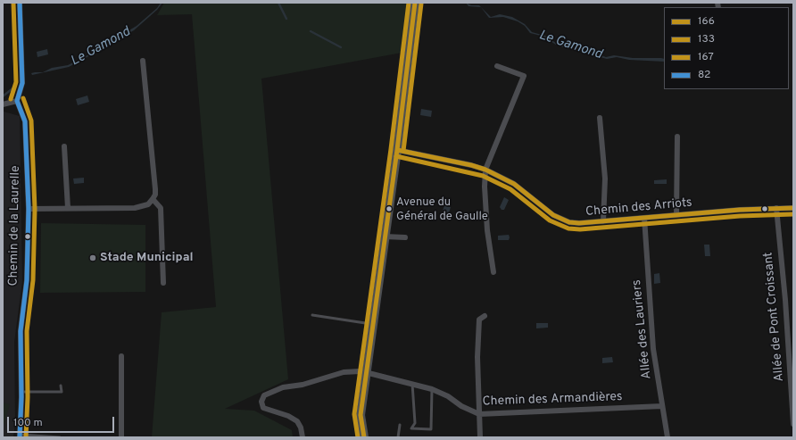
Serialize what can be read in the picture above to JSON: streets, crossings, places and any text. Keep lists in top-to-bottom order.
{
  "streets": {
    "street": [
      "Chemin des Arriots",
      "Chemin de la Laurelle",
      "Allée de Pont Croissant",
      "Allée des Lauriers",
      "Chemin des Armandières"
    ]
  },
  "crossings": [
    ["Chemin des Arriots", "Allée de Pont Croissant"],
    ["Chemin des Arriots", "Allée des Lauriers"],
    ["Allée des Lauriers", "Chemin des Armandières"]
  ],
  "water": ["Le Gamond"],
  "places": ["Avenue du Général de Gaulle", "Stade Municipal"],
  "lines": [
    "transit line 166",
    "transit line 167",
    "transit line 82",
    "transit line 133"
  ],
  "legend": [
    "166",
    "133",
    "167",
    "82"
  ],
  "scale_bar": "100 m"
}
